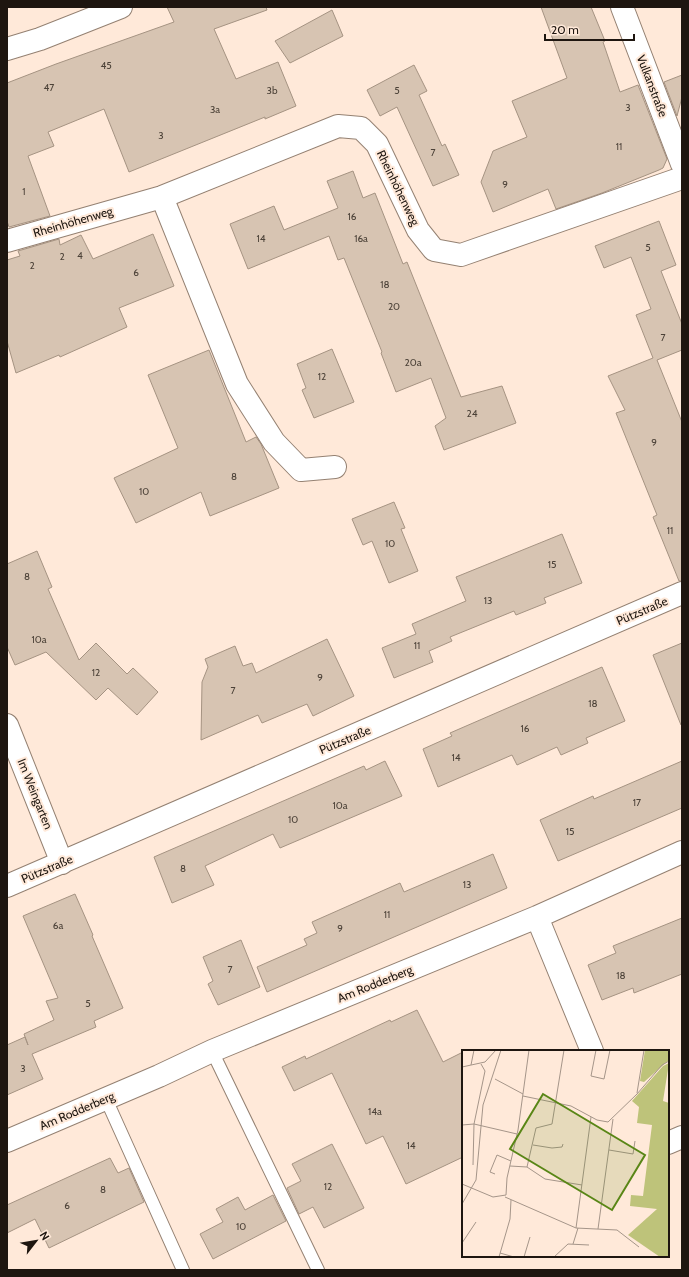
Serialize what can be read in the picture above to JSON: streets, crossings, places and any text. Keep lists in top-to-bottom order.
{
  "streets": {
    "street": [
      "Vulkanstraße",
      "Rheinhöhenweg",
      "Pützstraße",
      "Im Weingarten",
      "Am Rodderberg"
    ]
  },
  "crossings": [
    ["Pützstraße", "Im Weingarten"]
  ],
  "house_numbers": [
    "45",
    "47",
    "3b",
    "5",
    "3",
    "3a",
    "3",
    "11",
    "7",
    "9",
    "1",
    "16",
    "14",
    "16a",
    "5",
    "4",
    "2",
    "2",
    "6",
    "18",
    "20",
    "7",
    "20a",
    "12",
    "24",
    "9",
    "8",
    "10",
    "11",
    "10",
    "15",
    "8",
    "13",
    "10a",
    "11",
    "12",
    "9",
    "7",
    "18",
    "16",
    "14",
    "17",
    "10a",
    "10",
    "15",
    "8",
    "13",
    "11",
    "6a",
    "9",
    "7",
    "18",
    "5",
    "3",
    "14a",
    "14",
    "12",
    "8",
    "6",
    "10"
  ],
  "scale_bar": "20 m",
  "north": "top right"
}
